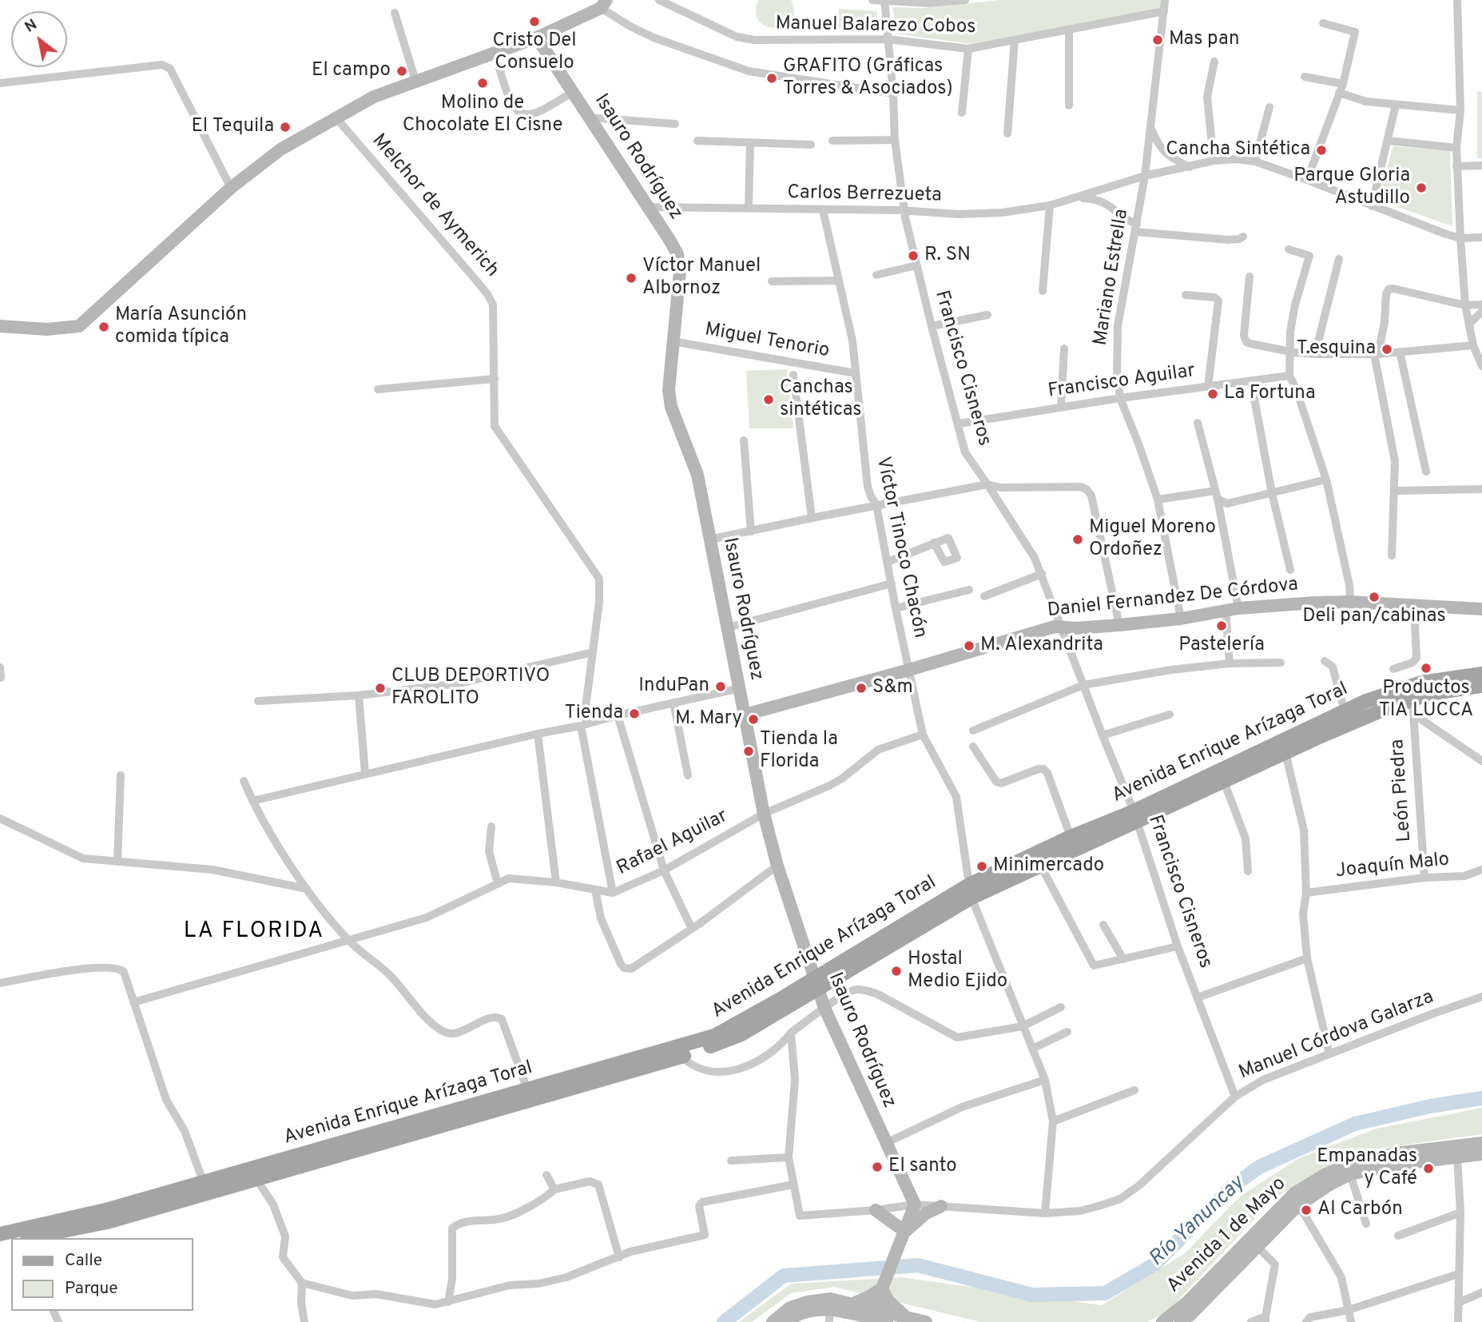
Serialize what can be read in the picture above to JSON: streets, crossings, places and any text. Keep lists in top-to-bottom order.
{
  "streets": {
    "main road": ["Avenida Enrique Arízaga Toral"],
    "street": [
      "Manuel Balarezo Cobos",
      "Isauro Rodríguez",
      "Carlos Berrezueta",
      "Melchor de Aymerich",
      "Mariano Estrella",
      "Miguel Tenorio",
      "Francisco Cisneros",
      "Francisco Aguilar",
      "Víctor Tinoco Chacón",
      "Daniel Fernandez De Córdova",
      "León Piedra",
      "Rafael Aguilar",
      "Joaquín Malo",
      "Manuel Córdova Galarza",
      "Avenida 1 de Mayo"
    ]
  },
  "crossings": [
    ["Manuel Balarezo Cobos", "Mariano Estrella"],
    ["Manuel Balarezo Cobos", "Francisco Cisneros"],
    ["Isauro Rodríguez", "Carlos Berrezueta"],
    ["Isauro Rodríguez", "Miguel Tenorio"],
    ["Isauro Rodríguez", "Daniel Fernandez De Córdova"],
    ["Isauro Rodríguez", "Avenida Enrique Arízaga Toral"],
    ["Isauro Rodríguez", "Rafael Aguilar"],
    ["Isauro Rodríguez", "Manuel Córdova Galarza"],
    ["Carlos Berrezueta", "Mariano Estrella"],
    ["Carlos Berrezueta", "Francisco Cisneros"],
    ["Carlos Berrezueta", "Víctor Tinoco Chacón"],
    ["Melchor de Aymerich", "Rafael Aguilar"],
    ["Mariano Estrella", "Francisco Aguilar"],
    ["Mariano Estrella", "Daniel Fernandez De Córdova"],
    ["Miguel Tenorio", "Víctor Tinoco Chacón"],
    ["Francisco Cisneros", "Francisco Aguilar"],
    ["Francisco Cisneros", "Daniel Fernandez De Córdova"],
    ["Francisco Cisneros", "Avenida Enrique Arízaga Toral"],
    ["Francisco Cisneros", "Manuel Córdova Galarza"],
    ["Víctor Tinoco Chacón", "Daniel Fernandez De Córdova"],
    ["Víctor Tinoco Chacón", "Avenida Enrique Arízaga Toral"],
    ["Víctor Tinoco Chacón", "Rafael Aguilar"],
    ["Víctor Tinoco Chacón", "Manuel Córdova Galarza"],
    ["Avenida Enrique Arízaga Toral", "León Piedra"],
    ["León Piedra", "Joaquín Malo"]
  ],
  "districts": ["LA FLORIDA"],
  "water": ["Río Yanuncay"],
  "places": [
    "Cristo Del Consuelo",
    "Mas pan",
    "El campo",
    "GRAFITO (Gráficas Torres & Asociados)",
    "Molino de Chocolate El Cisne",
    "El Tequila",
    "Cancha Sintética",
    "Parque Gloria Astudillo",
    "R. SN",
    "Víctor Manuel Albornoz",
    "María Asunción comida típica",
    "T.esquina",
    "La Fortuna",
    "Canchas sintéticas",
    "Miguel Moreno Ordoñez",
    "Deli pan/cabinas",
    "Pastelería",
    "M. Alexandrita",
    "Productos TIA LUCCA",
    "InduPan",
    "CLUB DEPORTIVO FAROLITO",
    "S&m",
    "Tienda",
    "M. Mary",
    "Tienda la Florida",
    "Minimercado",
    "Hostal Medio Ejido",
    "El santo",
    "Empanadas y Café",
    "Al Carbón"
  ],
  "legend": ["Calle", "Parque"],
  "north": "top left"
}
